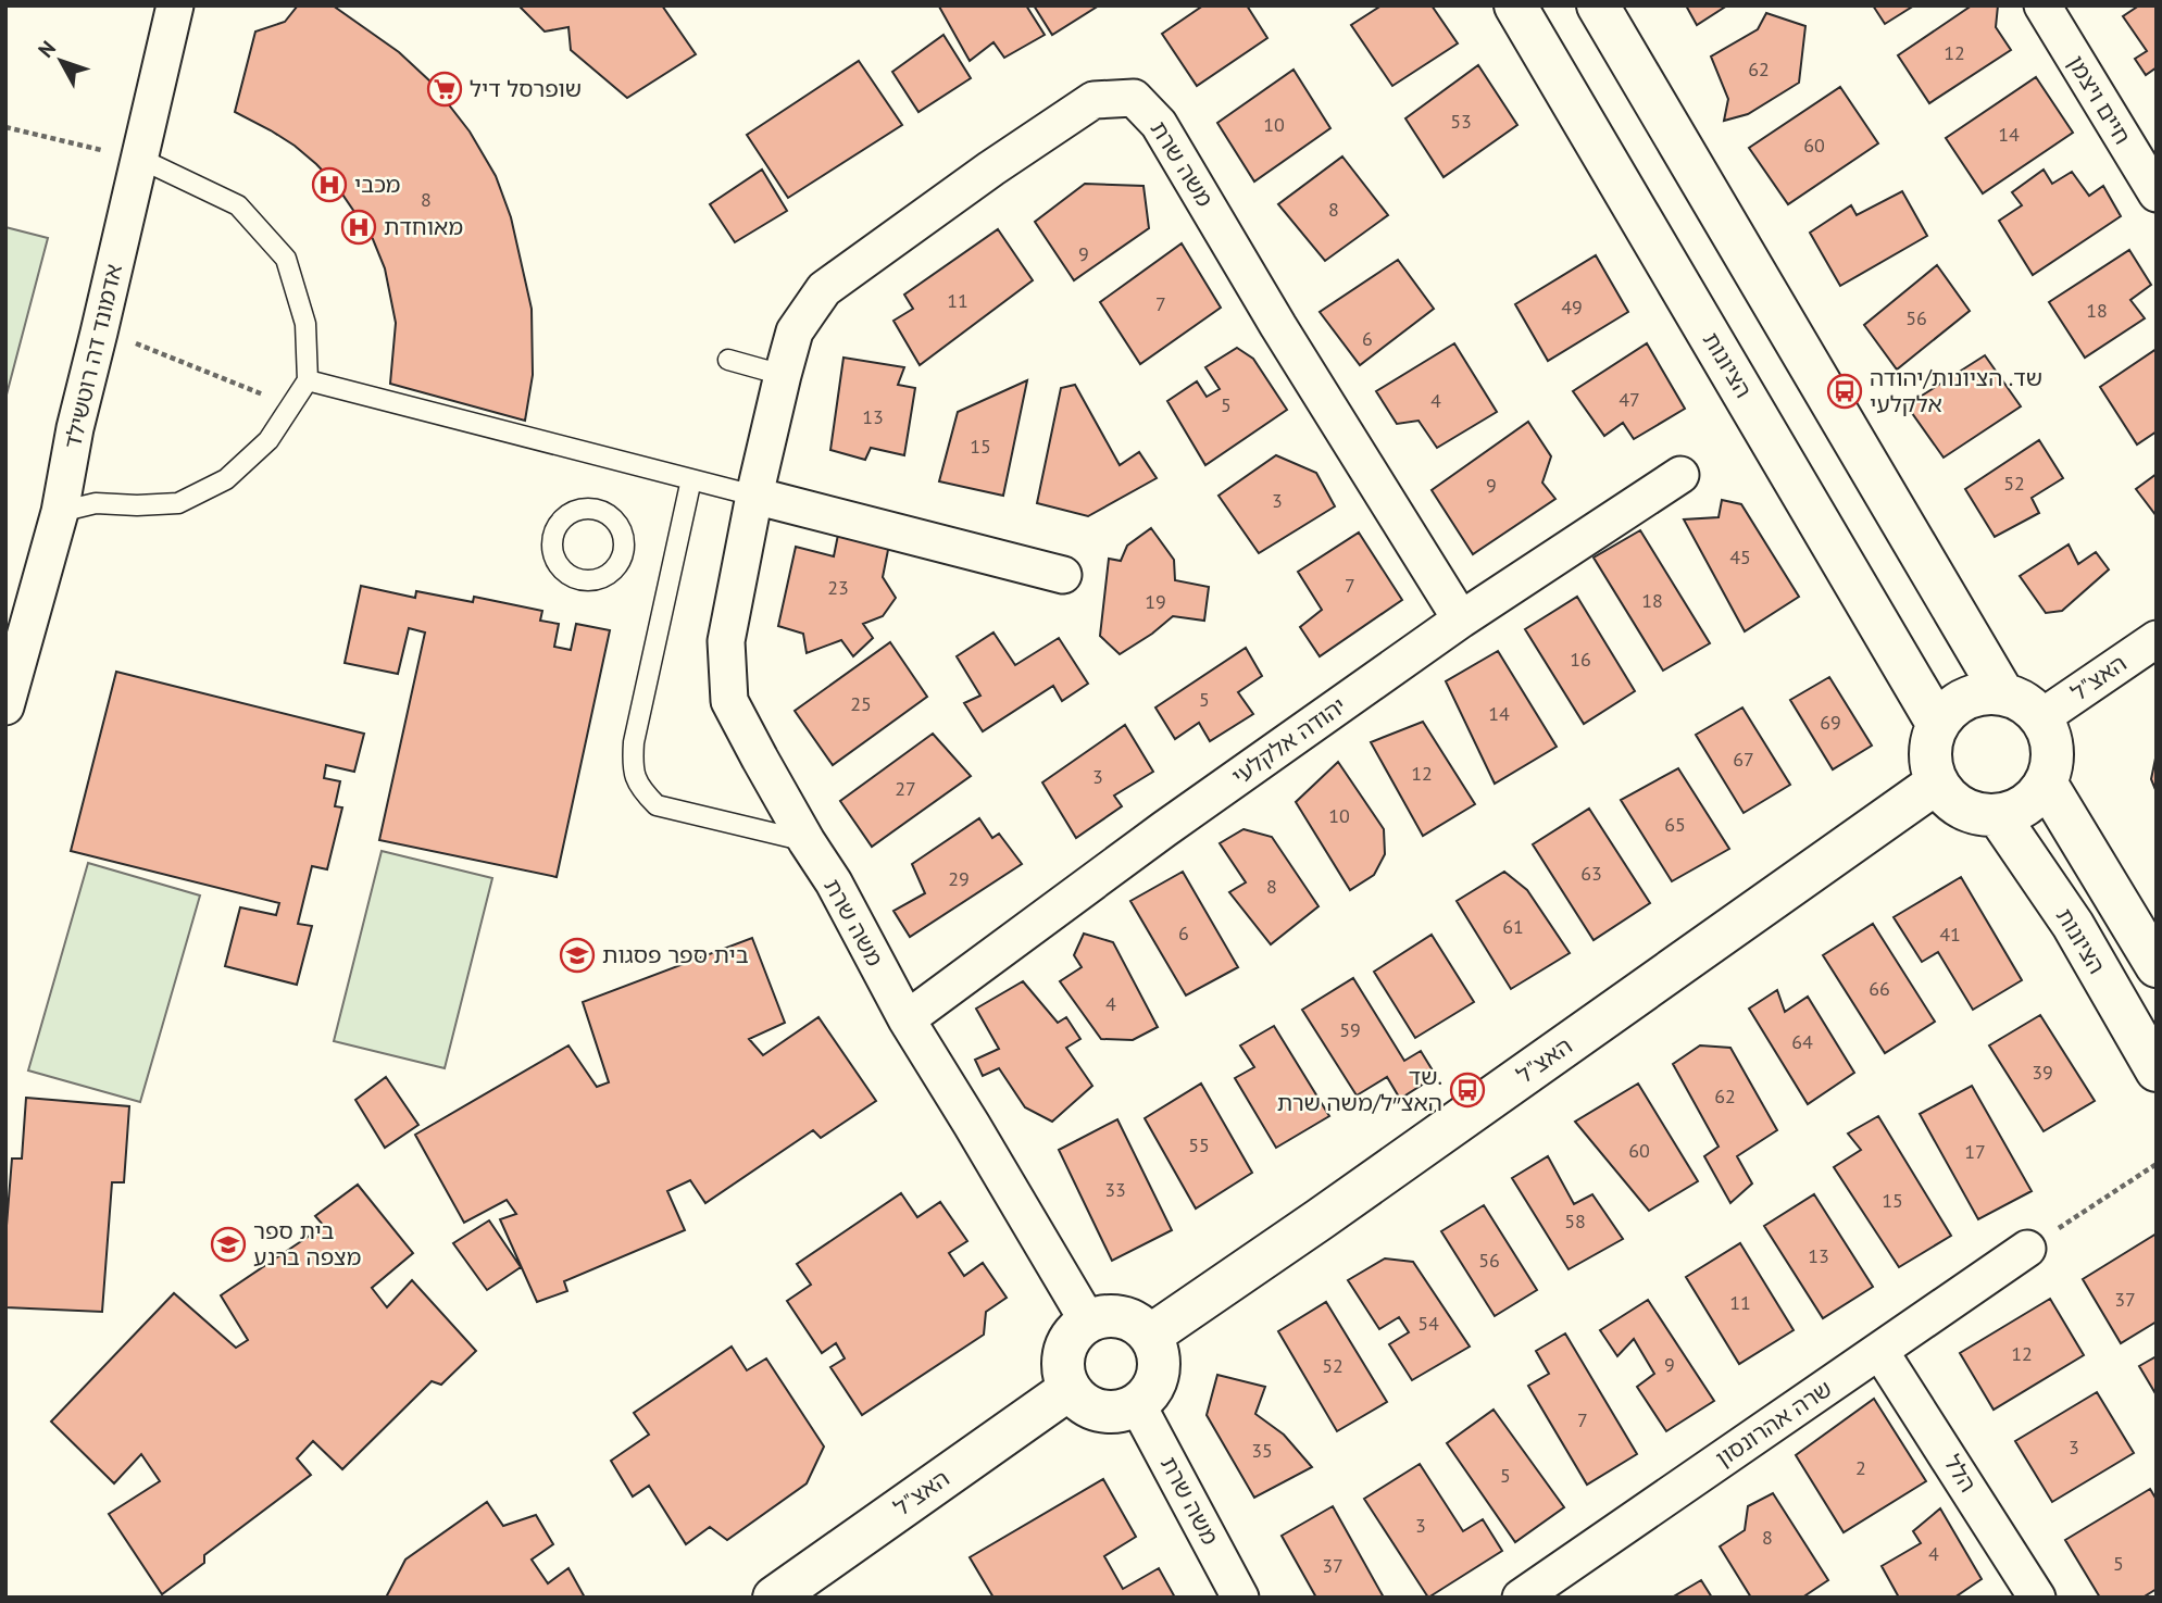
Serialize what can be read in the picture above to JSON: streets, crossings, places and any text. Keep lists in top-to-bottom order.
{
  "streets": {
    "street": [
      "חיים ויצמן",
      "משה שרת",
      "אדמונד דה רוטשילד",
      "הציונות",
      "האצ\"ל",
      "יהודה אלקלעי",
      "שרה אהרונסון",
      "הלל"
    ]
  },
  "crossings": [
    ["משה שרת", "האצ\"ל"],
    ["משה שרת", "יהודה אלקלעי"],
    ["הציונות", "האצ\"ל"],
    ["שרה אהרונסון", "הלל"]
  ],
  "places": {
    "supermarket": ["שופרסל דיל"],
    "hospital": ["מכבי", "מאוחדת"],
    "bus stop": ["שד. הציונות/יהודה אלקלעי", "שד. האצ״ל/משה שרת"],
    "school or university": ["בית ספר פסגות", "בית ספר מצפה ברנע"]
  },
  "house_numbers": [
    "12",
    "62",
    "53",
    "10",
    "14",
    "60",
    "8",
    "8",
    "9",
    "11",
    "7",
    "49",
    "18",
    "56",
    "6",
    "47",
    "4",
    "5",
    "13",
    "15",
    "52",
    "9",
    "3",
    "45",
    "7",
    "23",
    "18",
    "19",
    "16",
    "5",
    "25",
    "14",
    "69",
    "67",
    "12",
    "3",
    "27",
    "10",
    "65",
    "63",
    "29",
    "8",
    "61",
    "6",
    "41",
    "66",
    "4",
    "59",
    "64",
    "39",
    "62",
    "55",
    "60",
    "17",
    "33",
    "15",
    "58",
    "13",
    "56",
    "37",
    "11",
    "54",
    "12",
    "9",
    "52",
    "7",
    "3",
    "35",
    "2",
    "5",
    "3",
    "8",
    "4",
    "5",
    "37"
  ],
  "north": "top left"
}
